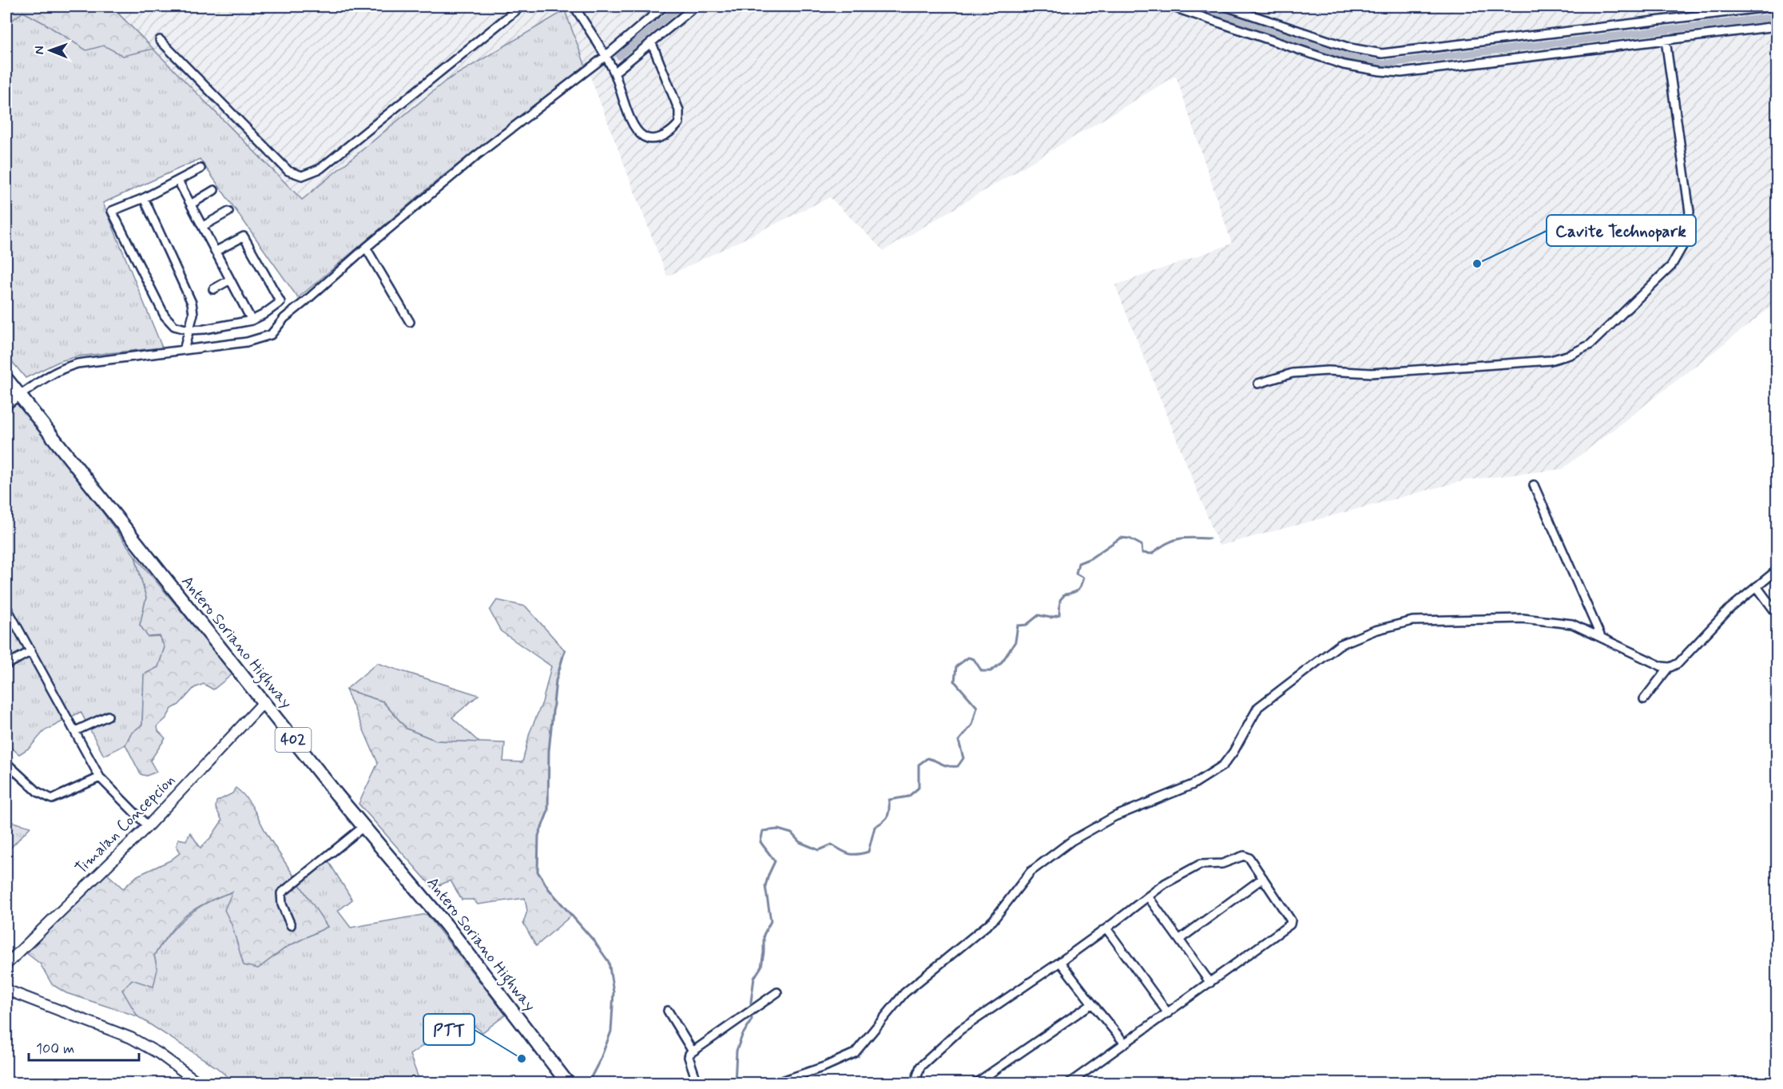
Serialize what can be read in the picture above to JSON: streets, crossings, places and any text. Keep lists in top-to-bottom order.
{
  "streets": {
    "main road": ["Antero Soriano Highway", "402"],
    "street": ["Timalan Concepcion"]
  },
  "crossings": [
    ["Antero Soriano Highway", "Timalan Concepcion"]
  ],
  "places": ["Cavite Technopark", "PTT"],
  "scale_bar": "100 m",
  "north": "left"
}
